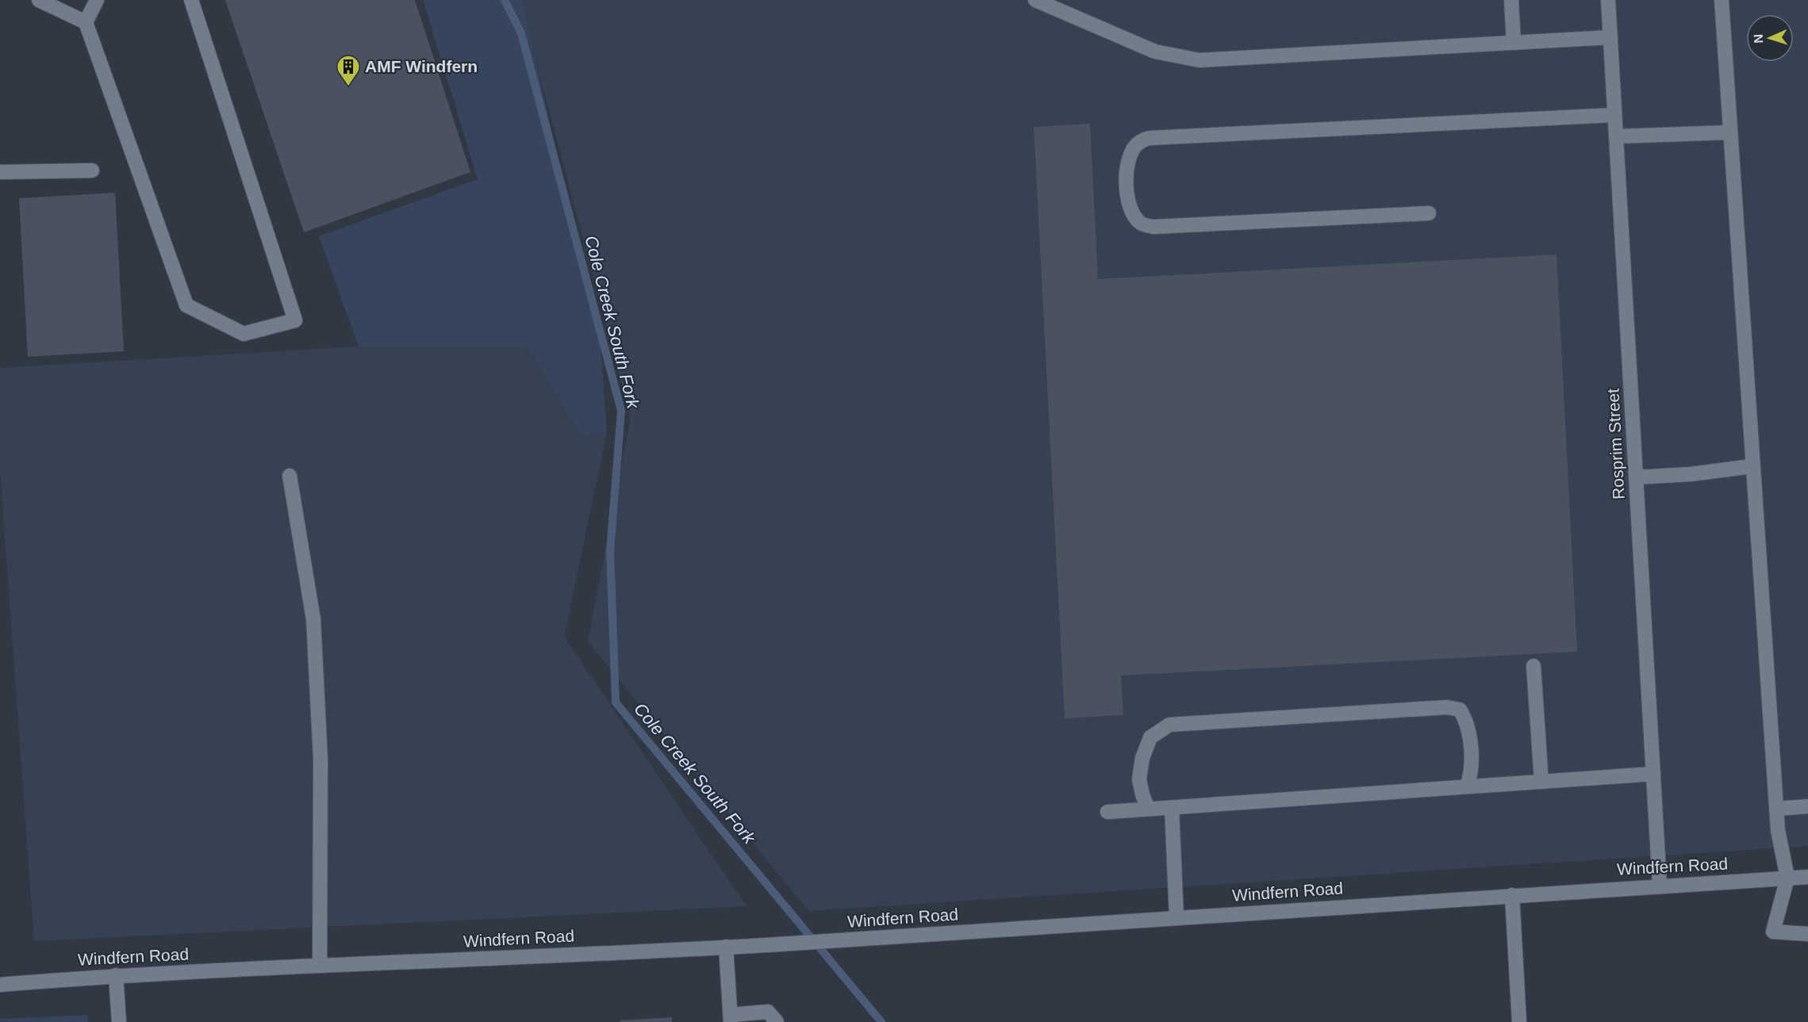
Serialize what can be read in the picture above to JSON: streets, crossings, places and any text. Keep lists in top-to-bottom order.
{
  "streets": {
    "street": ["Rosprim Street", "Windfern Road"]
  },
  "crossings": [
    ["Rosprim Street", "Windfern Road"]
  ],
  "water": ["Cole Creek South Fork"],
  "places": {
    "building": ["AMF Windfern"]
  },
  "north": "left"
}
